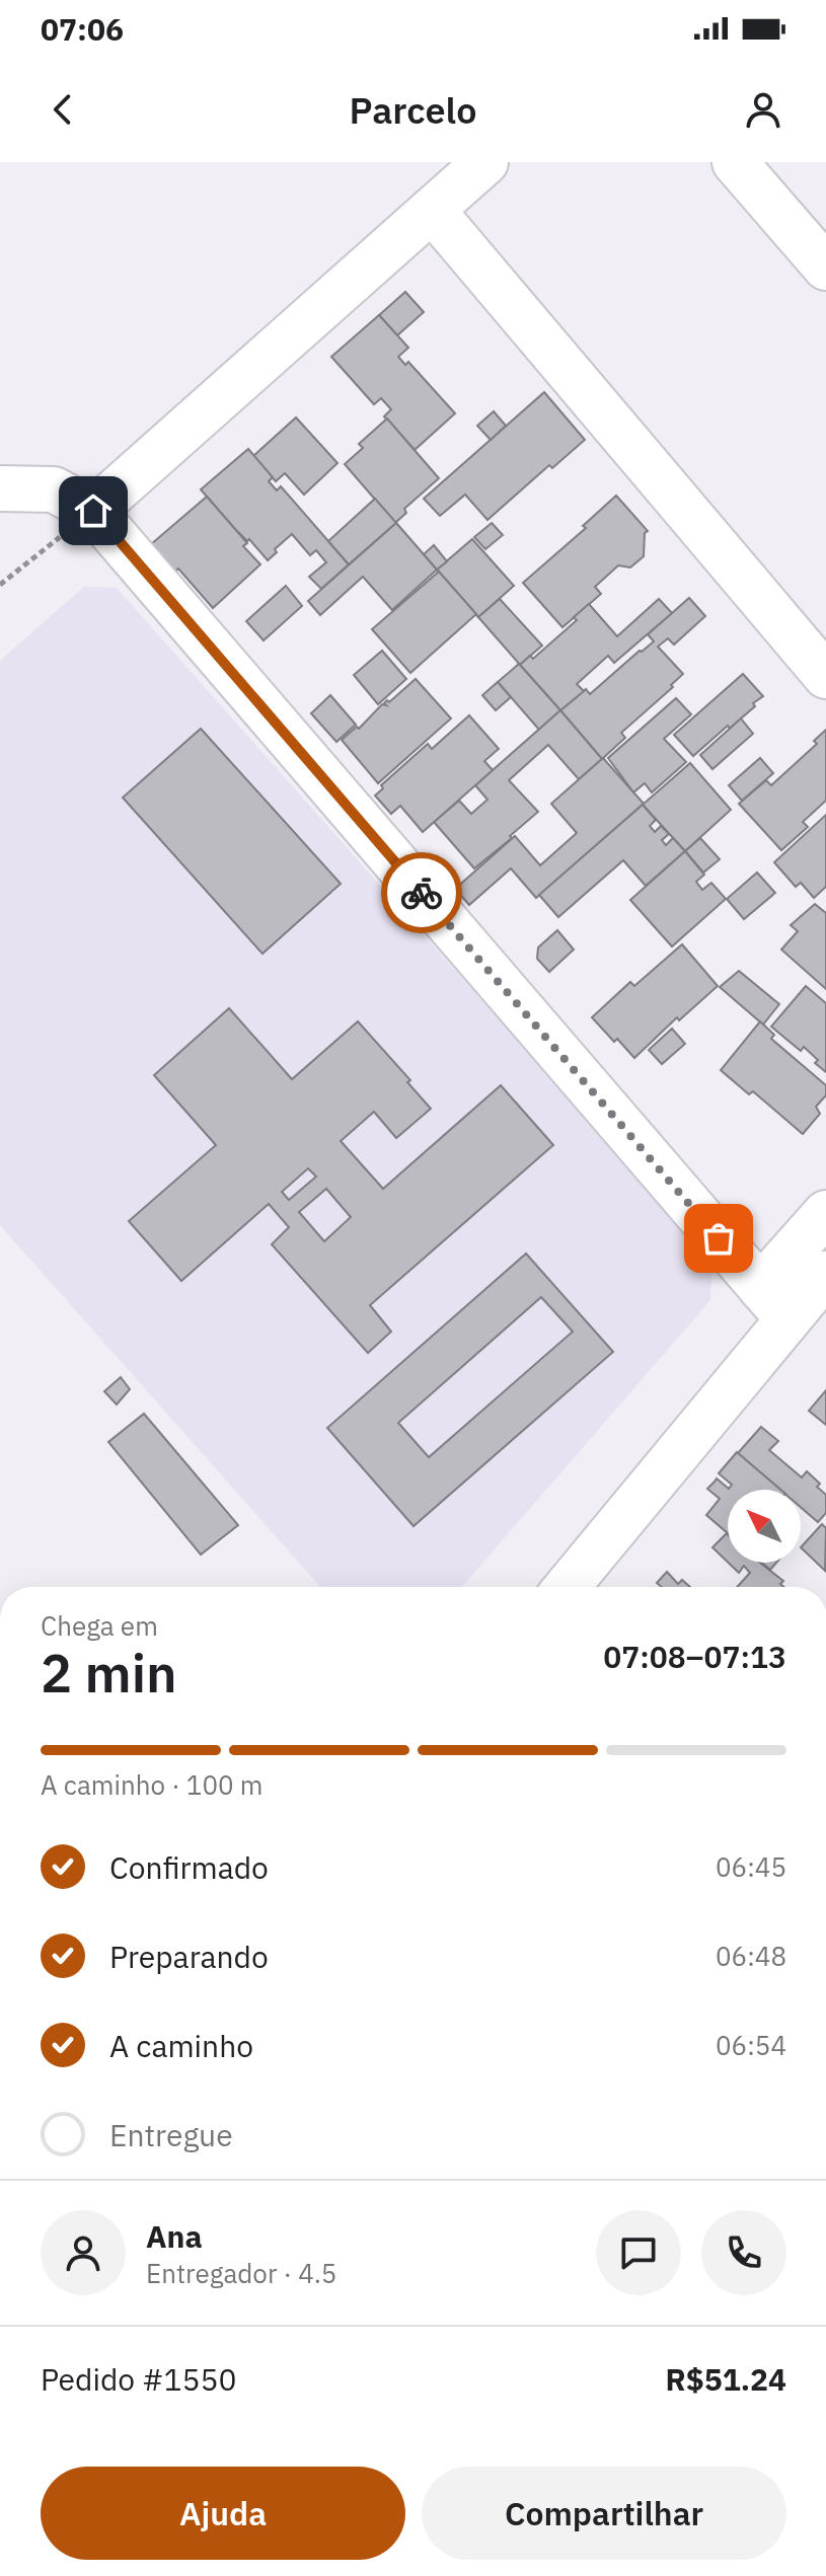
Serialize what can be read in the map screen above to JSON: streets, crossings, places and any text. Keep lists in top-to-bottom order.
{
  "north": "top left",
  "page": {
    "status": "07:06",
    "header": "Parcelo",
    "heading": ["2 min", "Chega em", "07:08–07:13"],
    "panel": [
      "Ana",
      "Entregador · 4.5",
      "Pedido #1550",
      "R$51.24"
    ],
    "bar": "A caminho · 100 m",
    "list": [
      ["Confirmado", "06:45"],
      ["Preparando", "06:48"],
      ["A caminho", "06:54"],
      "Entregue"
    ],
    "buttons": ["Ajuda", "Compartilhar"]
  }
}
